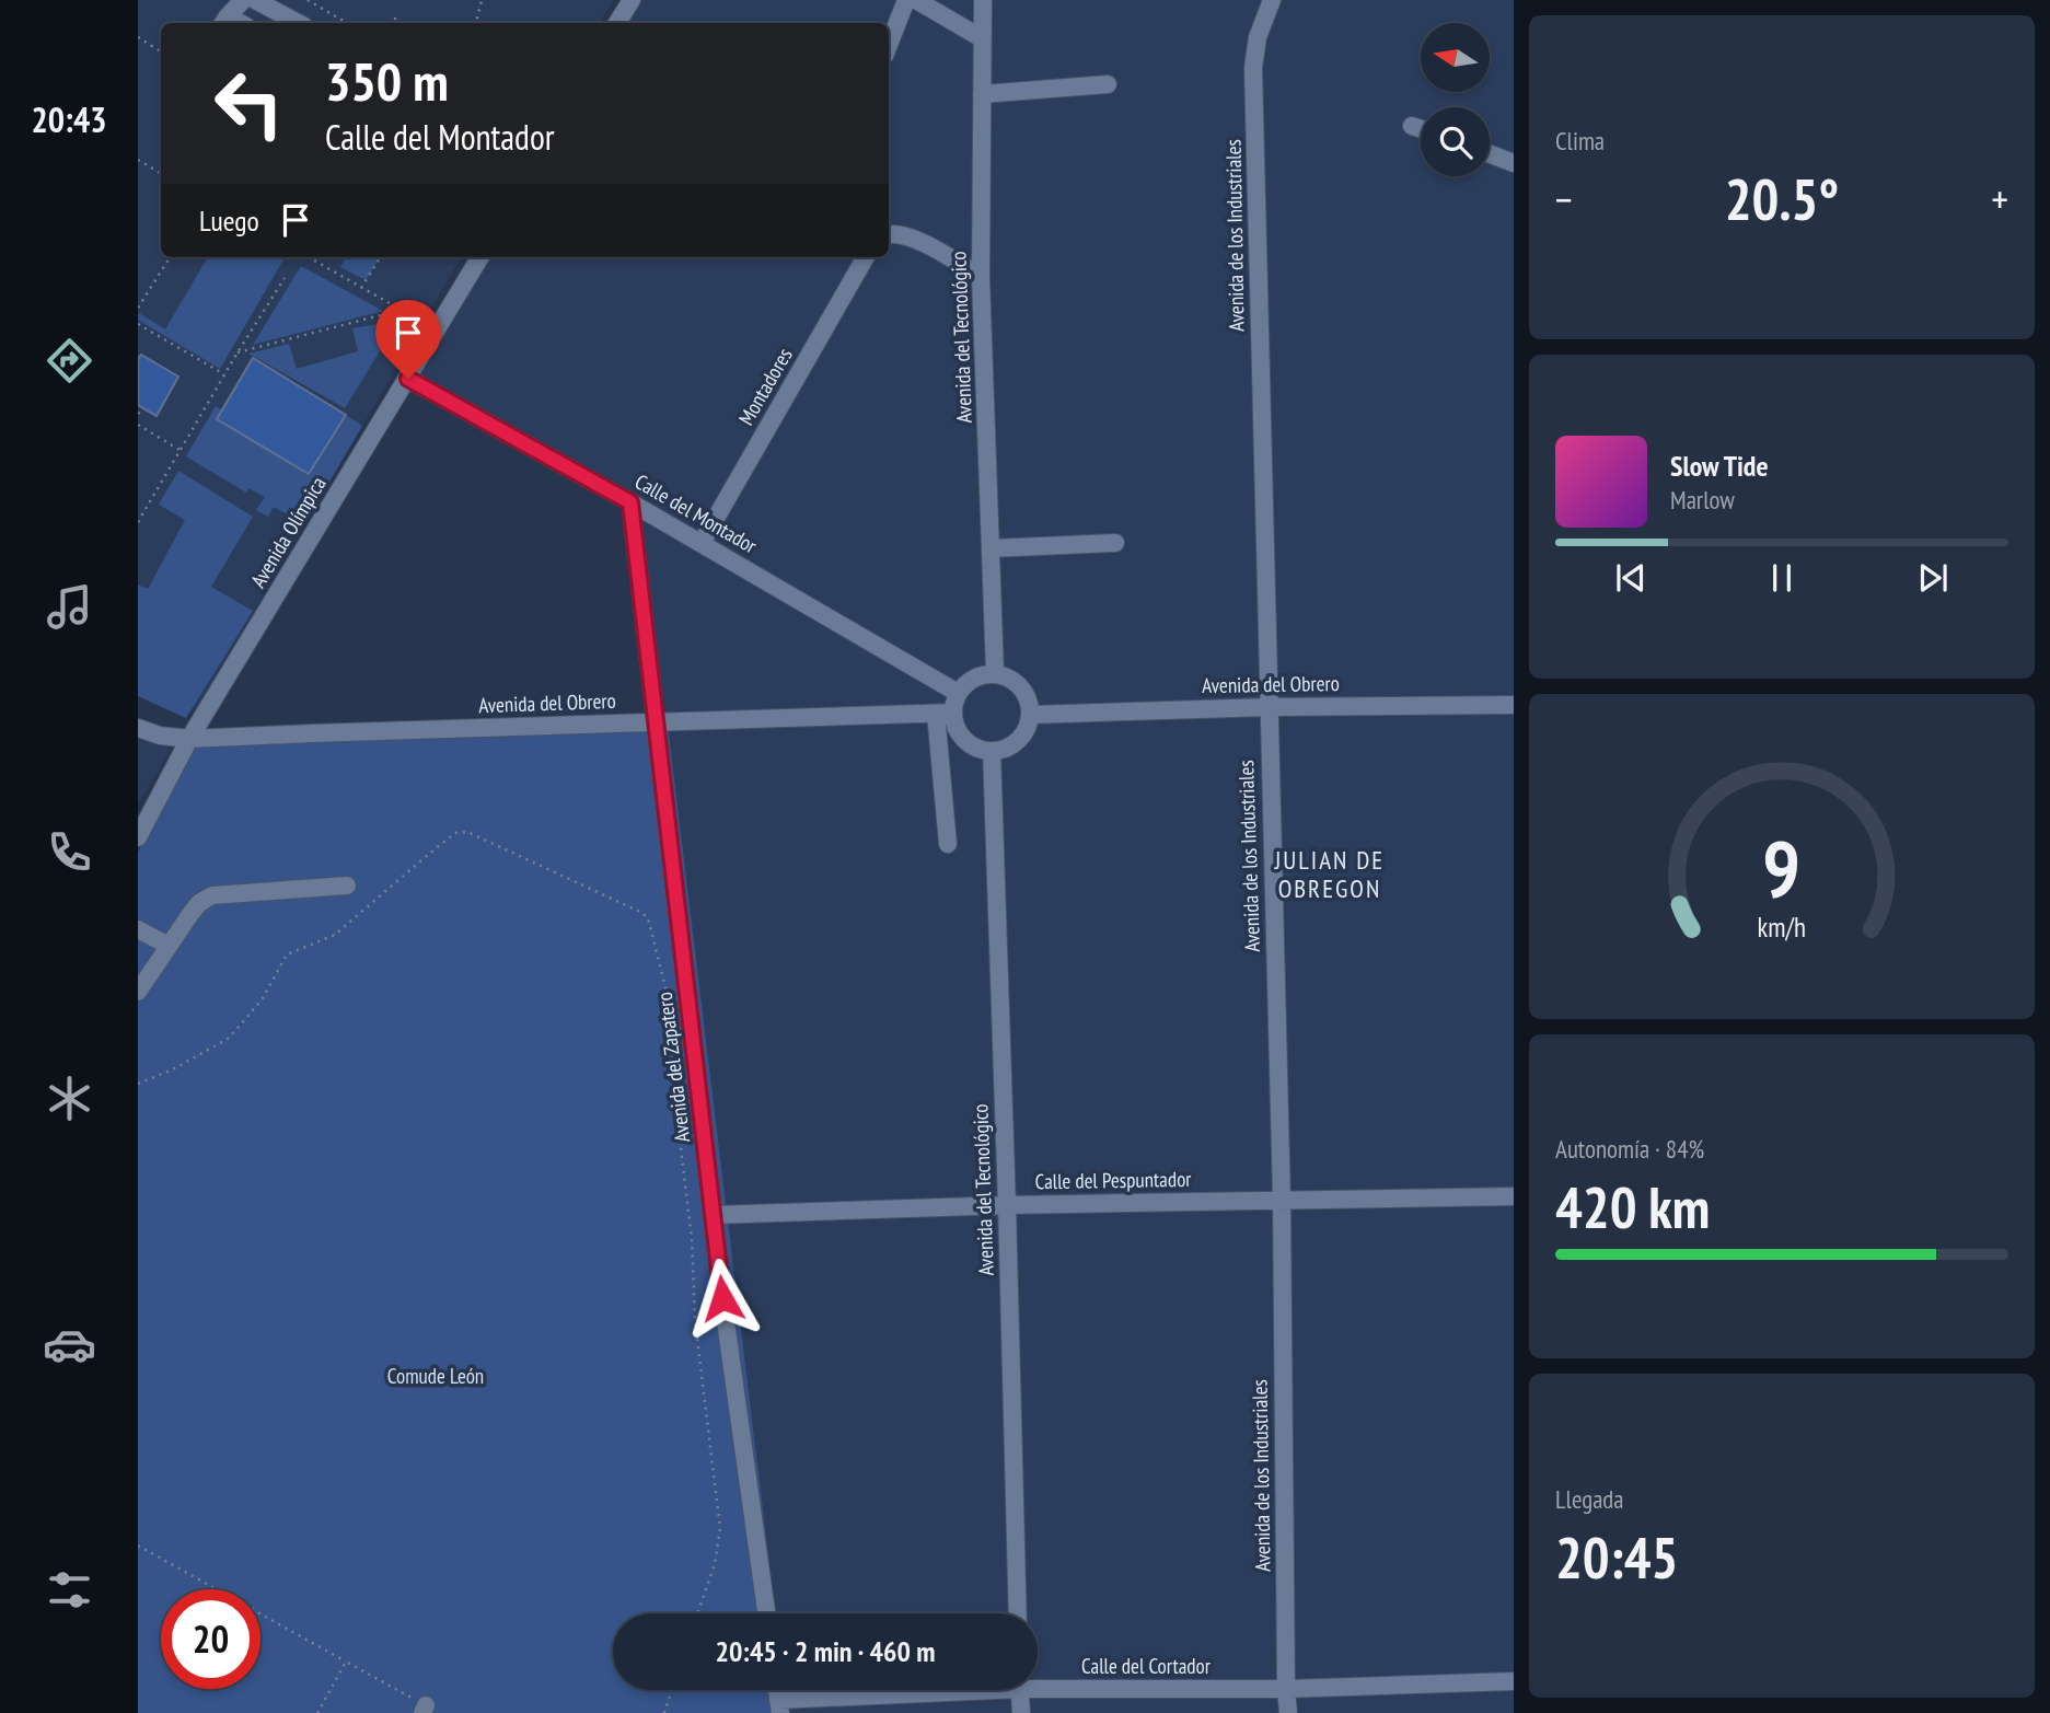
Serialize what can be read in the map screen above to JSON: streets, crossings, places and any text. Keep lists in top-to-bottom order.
{
  "streets": {
    "street": [
      "Avenida de los Industriales",
      "Avenida del Tecnológico",
      "Montadores",
      "Calle del Montador",
      "Avenida Olímpica",
      "Avenida del Obrero",
      "Avenida del Zapatero",
      "Calle del Pespuntador",
      "Calle del Cortador"
    ]
  },
  "crossings": [
    ["Avenida de los Industriales", "Avenida del Obrero"],
    ["Avenida de los Industriales", "Calle del Pespuntador"],
    ["Avenida de los Industriales", "Calle del Cortador"],
    ["Avenida del Tecnológico", "Calle del Montador"],
    ["Avenida del Tecnológico", "Avenida del Obrero"],
    ["Avenida del Tecnológico", "Calle del Pespuntador"],
    ["Montadores", "Calle del Montador"],
    ["Calle del Montador", "Avenida Olímpica"],
    ["Calle del Montador", "Avenida del Obrero"],
    ["Calle del Montador", "Avenida del Zapatero"],
    ["Avenida Olímpica", "Avenida del Obrero"],
    ["Avenida del Obrero", "Avenida del Zapatero"],
    ["Avenida del Zapatero", "Calle del Pespuntador"]
  ],
  "districts": ["JULIAN DE OBREGON"],
  "parks": ["Comude León"],
  "north": "left",
  "page": {
    "tabs": "20:43",
    "tile": [
      "Clima",
      ["Autonomía · 84%", "420 km"],
      ["Llegada", "20:45"]
    ],
    "turn": ["350 m", "Calle del Montador"],
    "heat": ["−", "20.5°", "+"],
    "then": "Luego",
    "song": ["Slow Tide", "Marlow"],
    "limit": "20",
    "trip": "20:45 · 2 min · 460 m",
    "gauge": ["9", "km/h"]
  }
}
